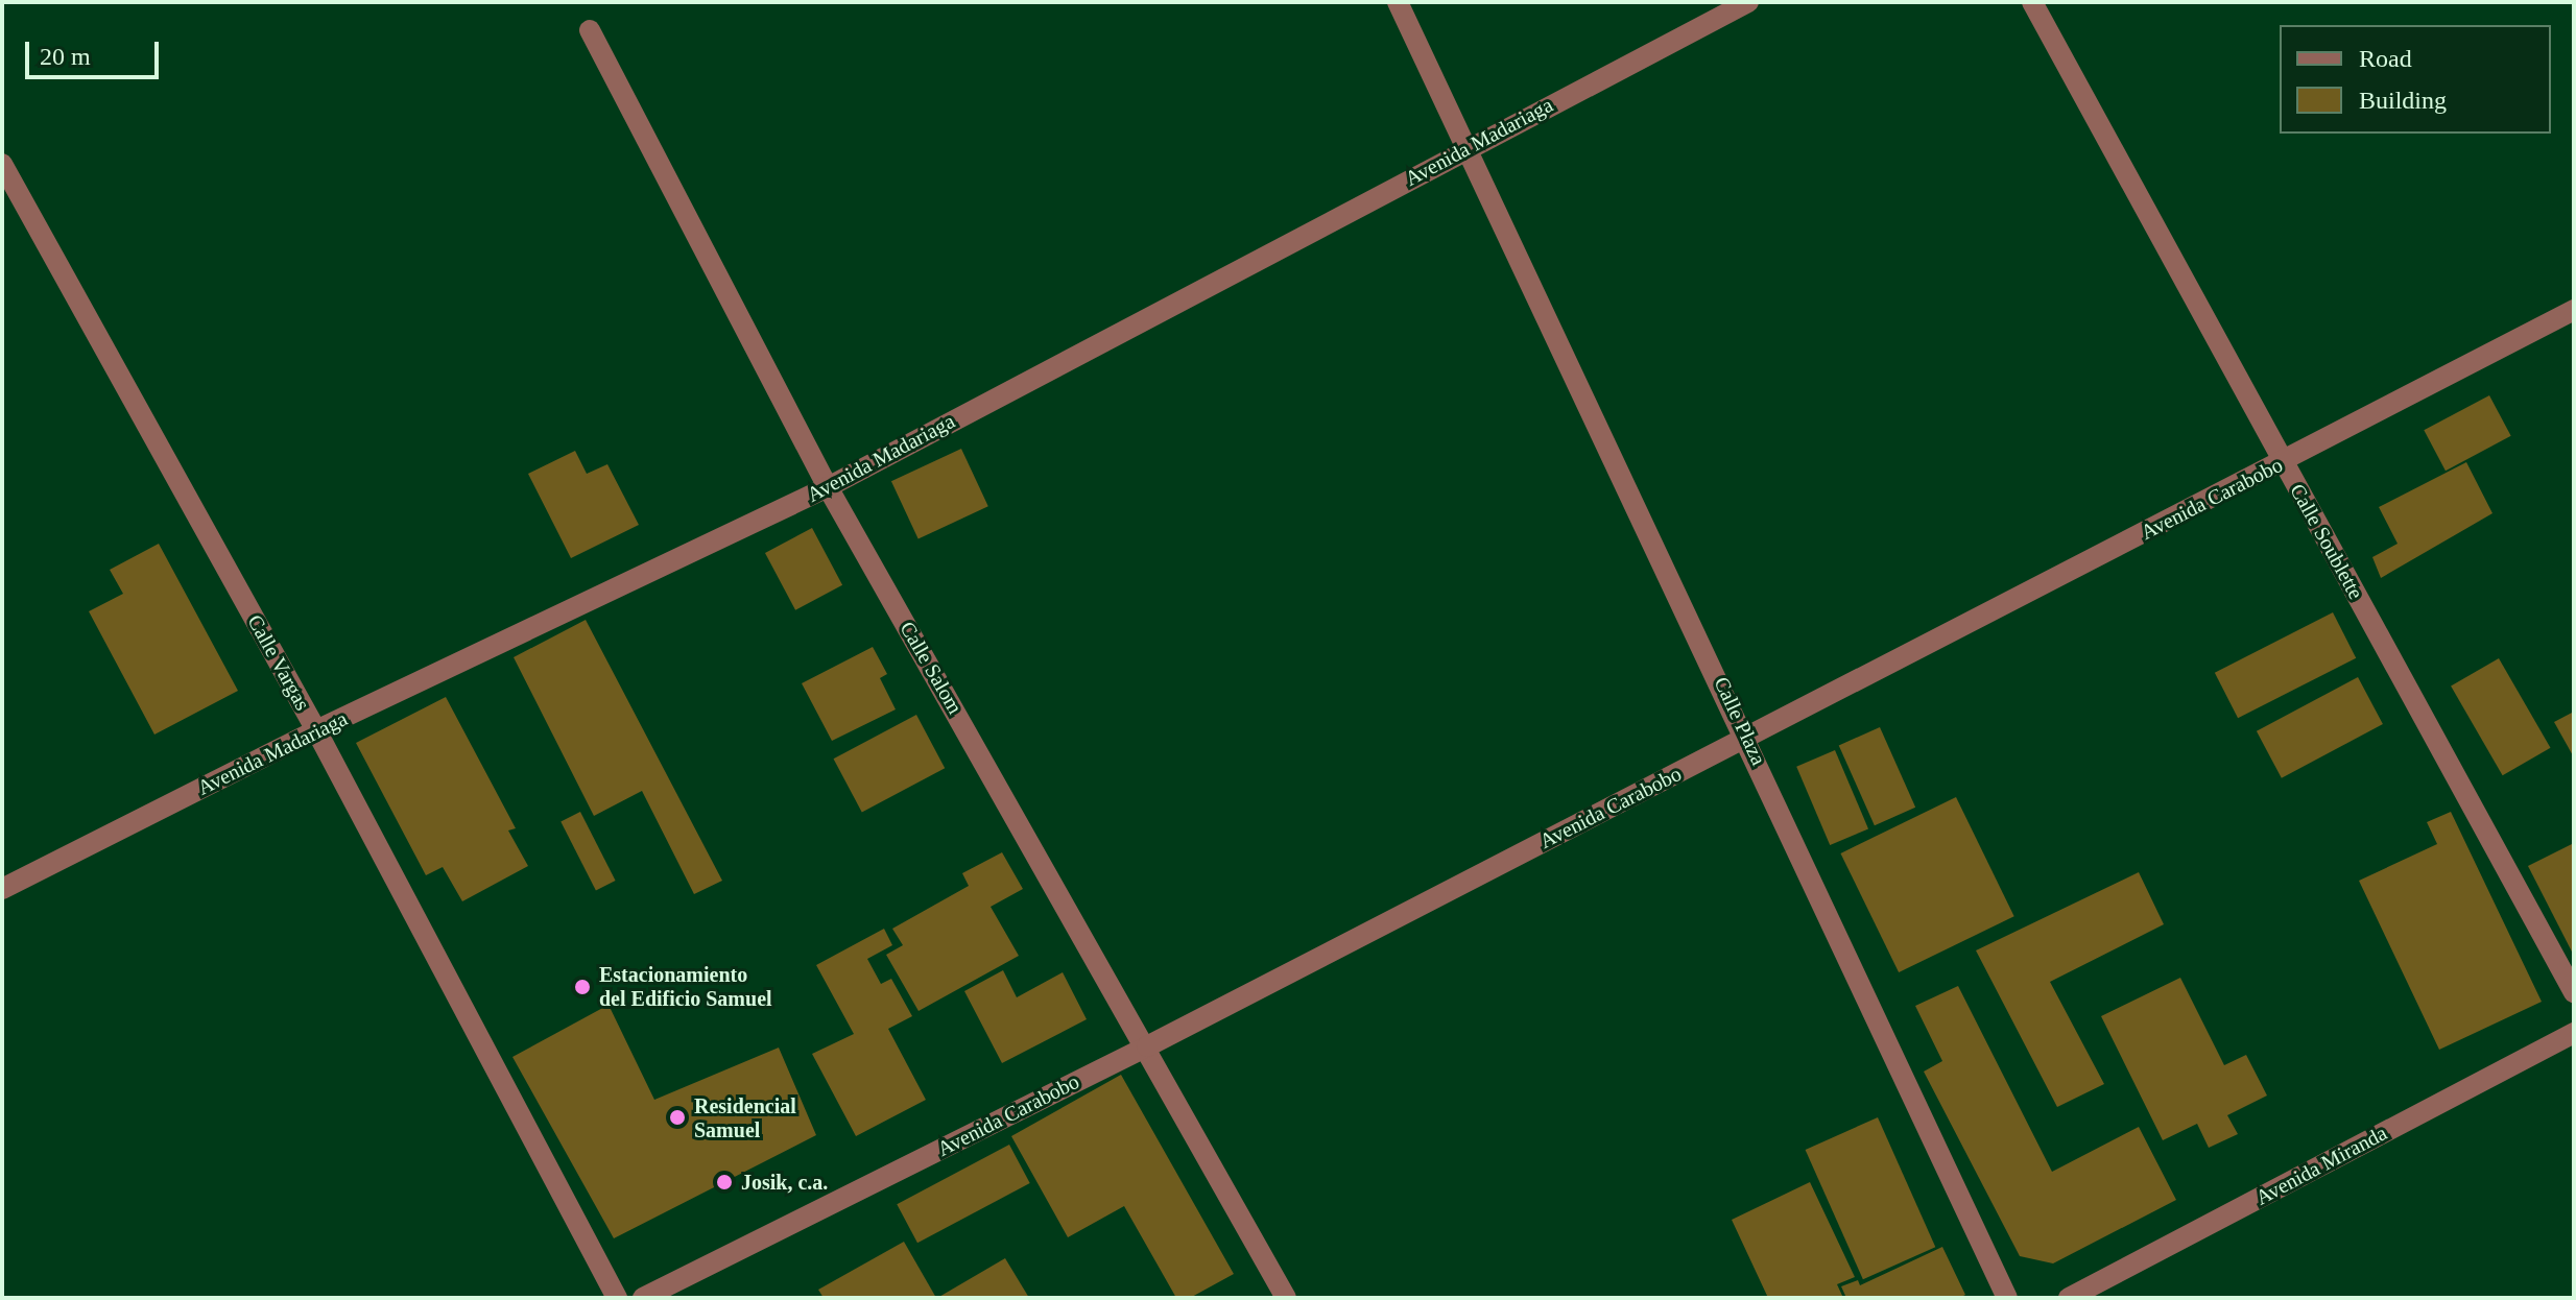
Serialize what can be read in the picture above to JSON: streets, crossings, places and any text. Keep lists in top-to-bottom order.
{
  "streets": {
    "street": [
      "Avenida Madariaga",
      "Avenida Carabobo",
      "Calle Soublette",
      "Calle Vargas",
      "Calle Salom",
      "Calle Plaza",
      "Avenida Miranda"
    ]
  },
  "crossings": [
    ["Avenida Madariaga", "Calle Vargas"],
    ["Avenida Madariaga", "Calle Salom"],
    ["Avenida Madariaga", "Calle Plaza"],
    ["Avenida Carabobo", "Calle Soublette"],
    ["Avenida Carabobo", "Calle Salom"],
    ["Avenida Carabobo", "Calle Plaza"]
  ],
  "places": ["Estacionamiento del Edificio Samuel", "Residencial Samuel", "Josik, c.a."],
  "legend": ["Road", "Building"],
  "scale_bar": "20 m"
}
